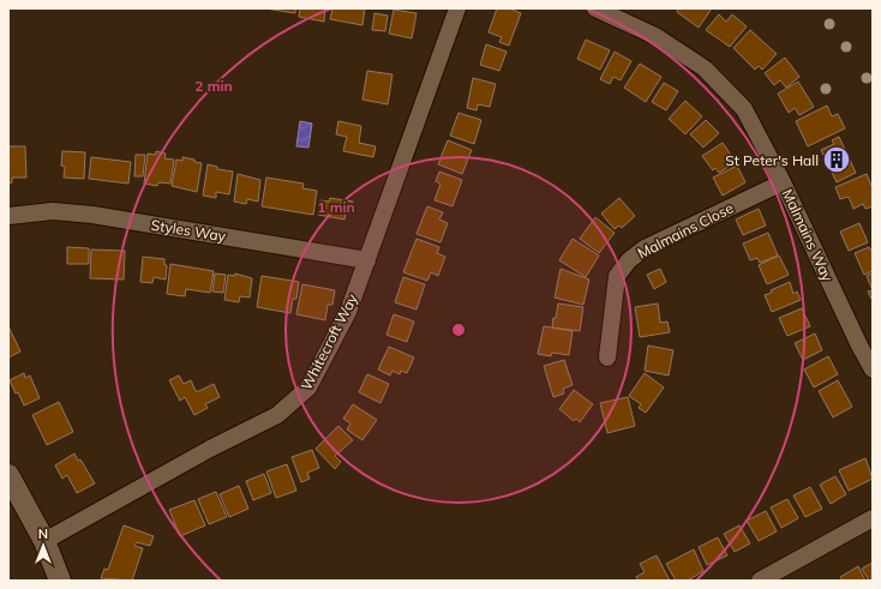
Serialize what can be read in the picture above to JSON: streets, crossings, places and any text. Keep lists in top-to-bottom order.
{
  "streets": {
    "street": [
      "Styles Way",
      "Malmains Close",
      "Malmains Way",
      "Whitecroft Way"
    ]
  },
  "crossings": [
    ["Styles Way", "Whitecroft Way"],
    ["Malmains Close", "Malmains Way"]
  ],
  "places": {
    "building": ["St Peter's Hall"]
  },
  "north": "top",
  "rings": ["2 min", "1 min"]
}
